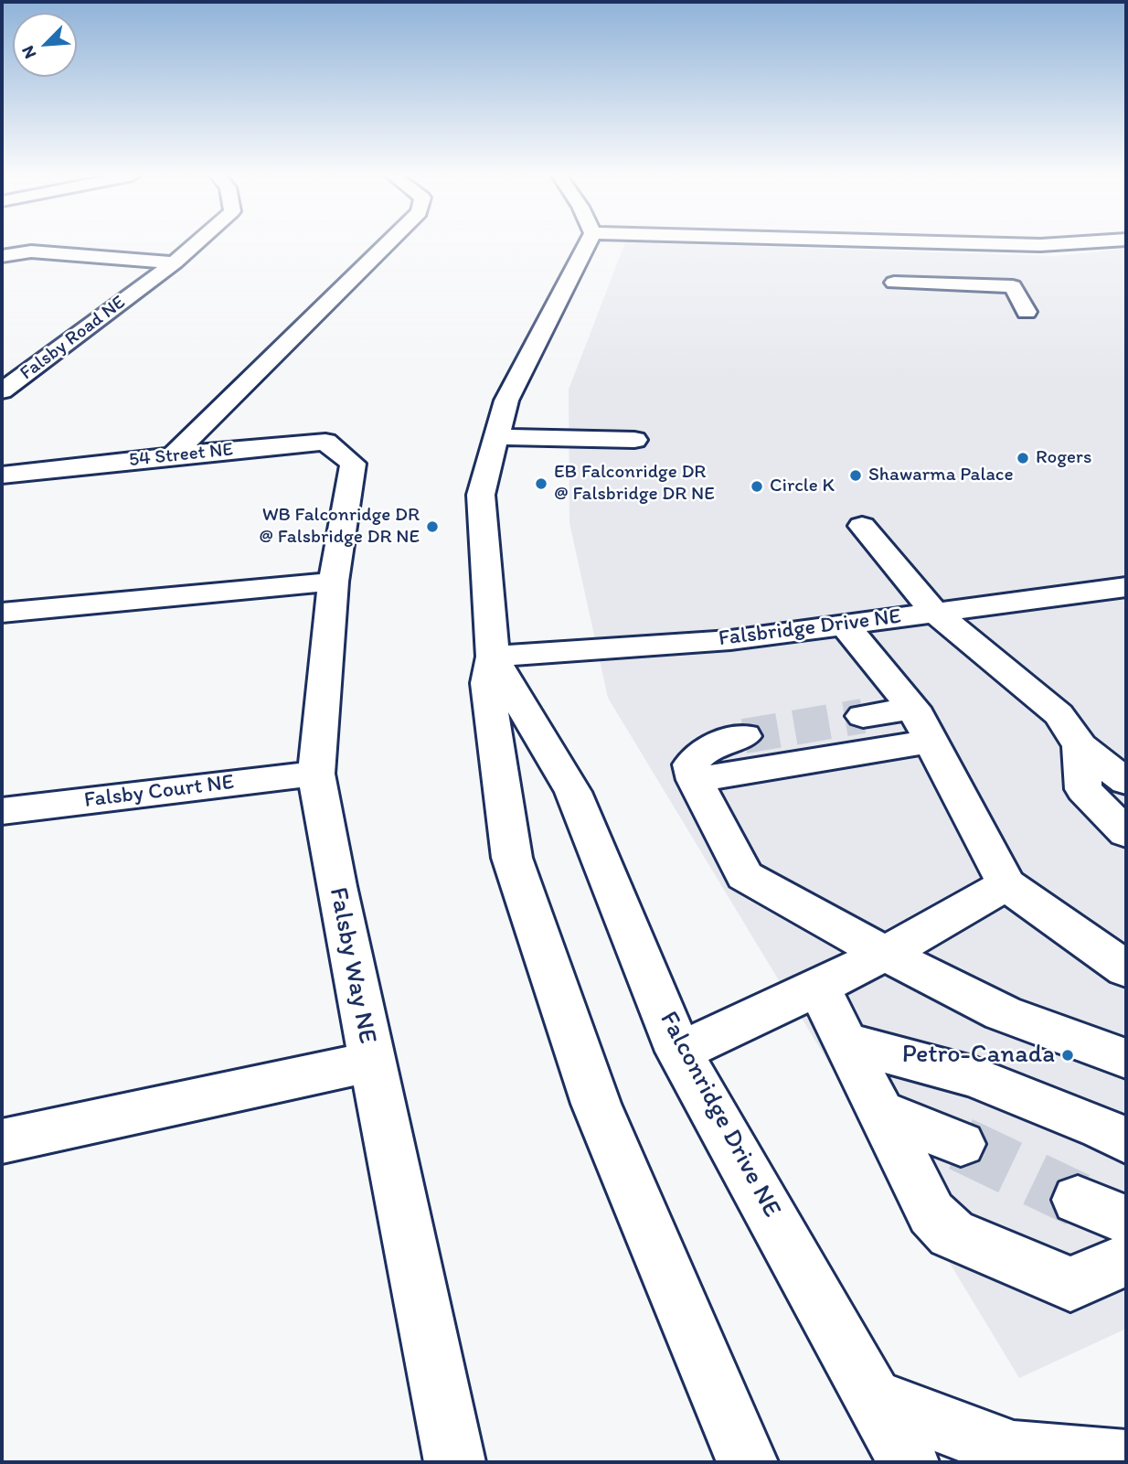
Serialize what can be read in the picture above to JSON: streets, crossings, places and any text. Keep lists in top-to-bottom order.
{
  "streets": {
    "street": [
      "Falsby Road NE",
      "54 Street NE",
      "Falsbridge Drive NE",
      "Falsby Court NE",
      "Falsby Way NE",
      "Falconridge Drive NE"
    ]
  },
  "crossings": [
    ["54 Street NE", "Falsby Way NE"],
    ["Falsbridge Drive NE", "Falconridge Drive NE"],
    ["Falsby Court NE", "Falsby Way NE"]
  ],
  "places": [
    "Rogers",
    "Shawarma Palace",
    "EB Falconridge DR @ Falsbridge DR NE",
    "Circle K",
    "WB Falconridge DR @ Falsbridge DR NE",
    "Petro-Canada"
  ],
  "north": "bottom left"
}
